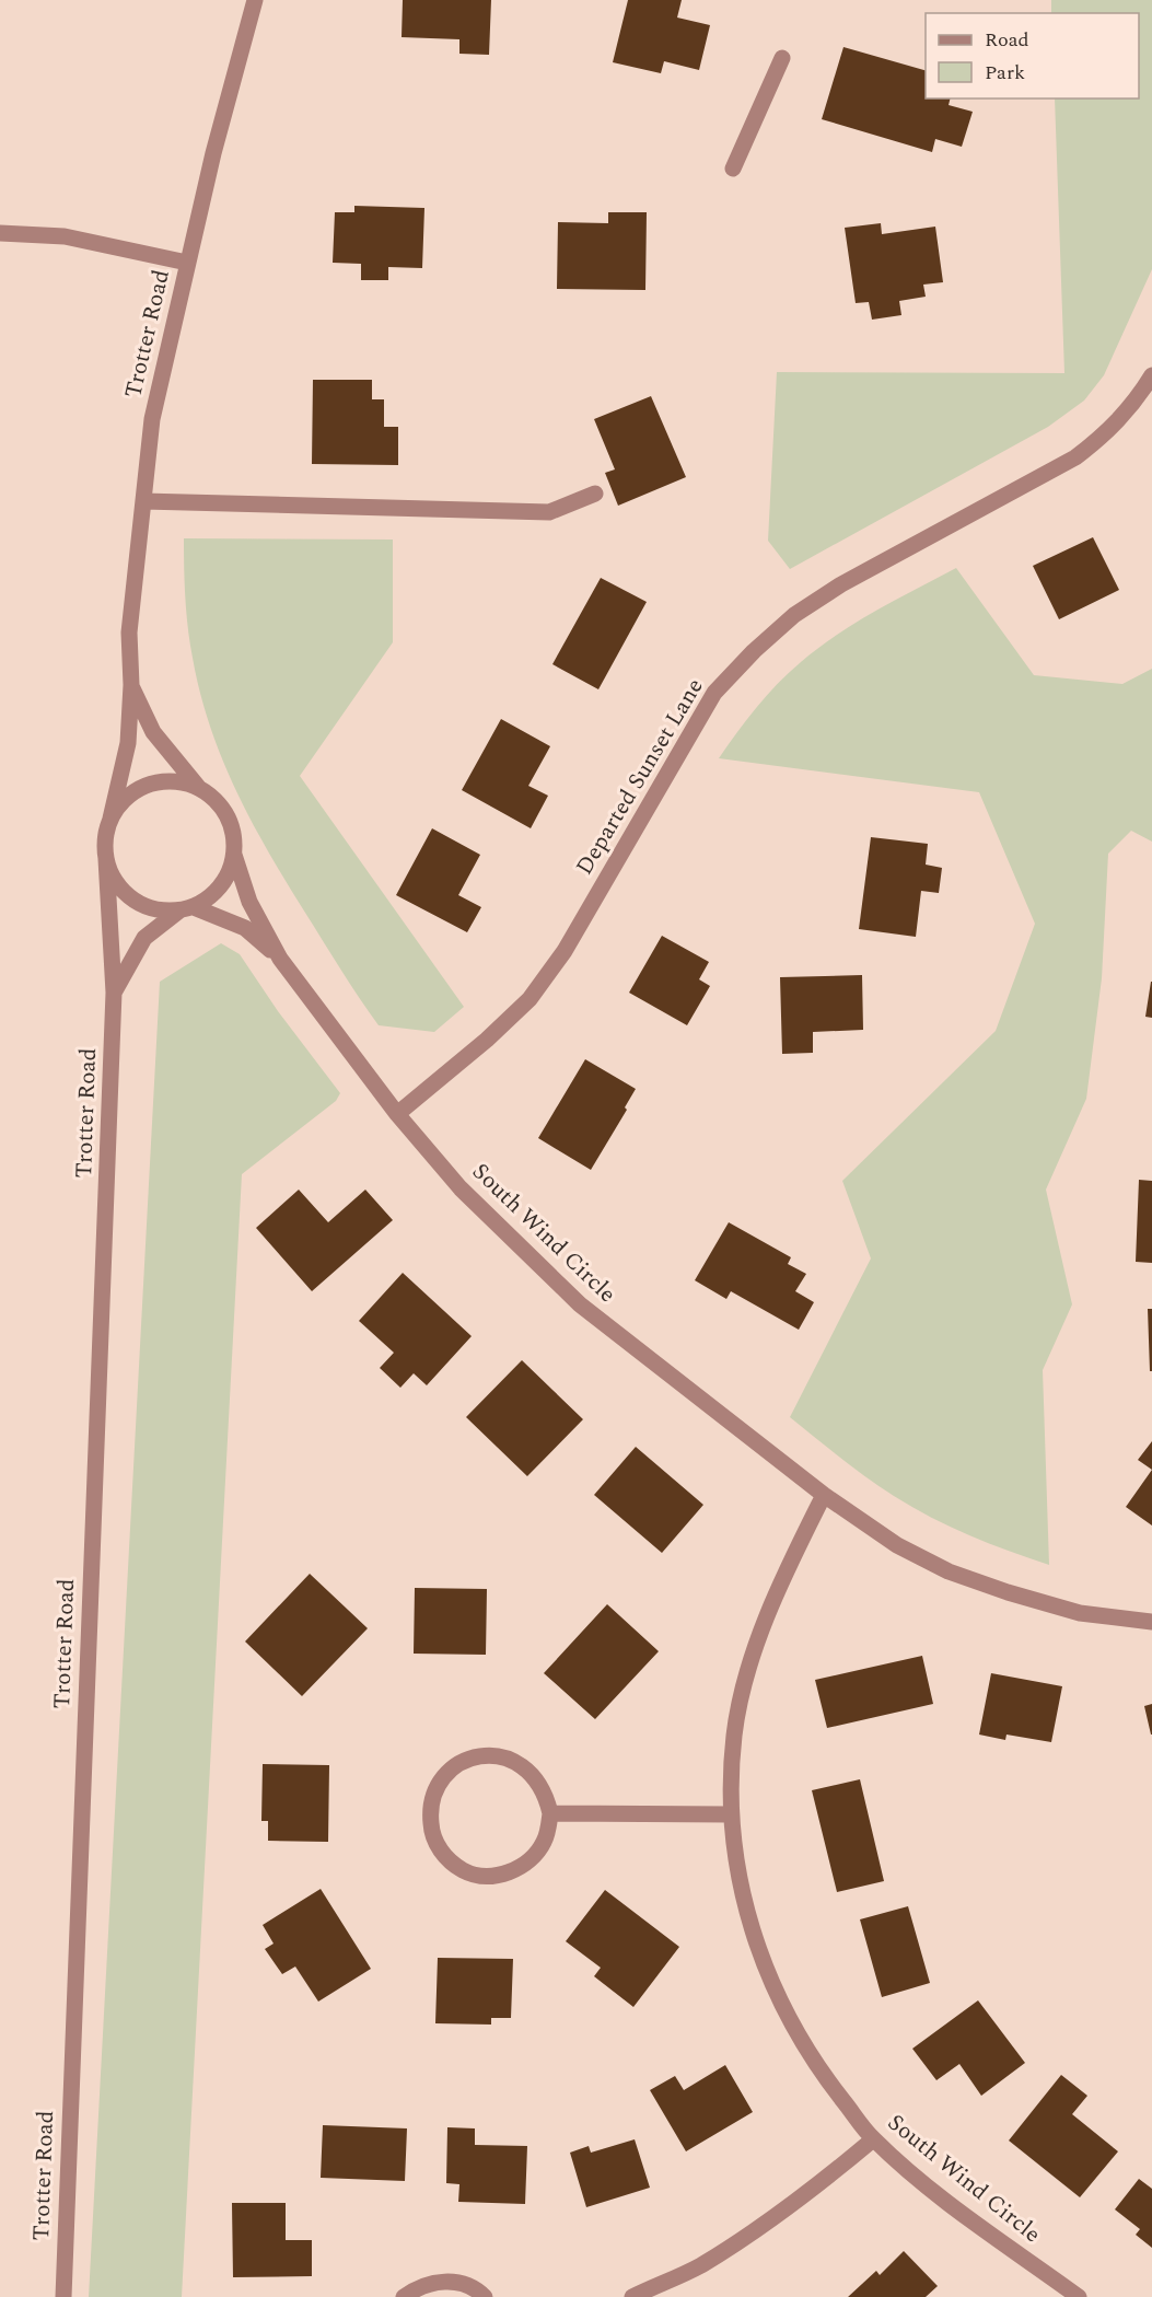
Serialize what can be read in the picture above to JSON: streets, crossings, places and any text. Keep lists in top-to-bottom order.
{
  "streets": {
    "street": ["Trotter Road", "Departed Sunset Lane", "South Wind Circle"]
  },
  "crossings": [
    ["Trotter Road", "South Wind Circle"],
    ["Departed Sunset Lane", "South Wind Circle"]
  ],
  "legend": ["Road", "Park"]
}
